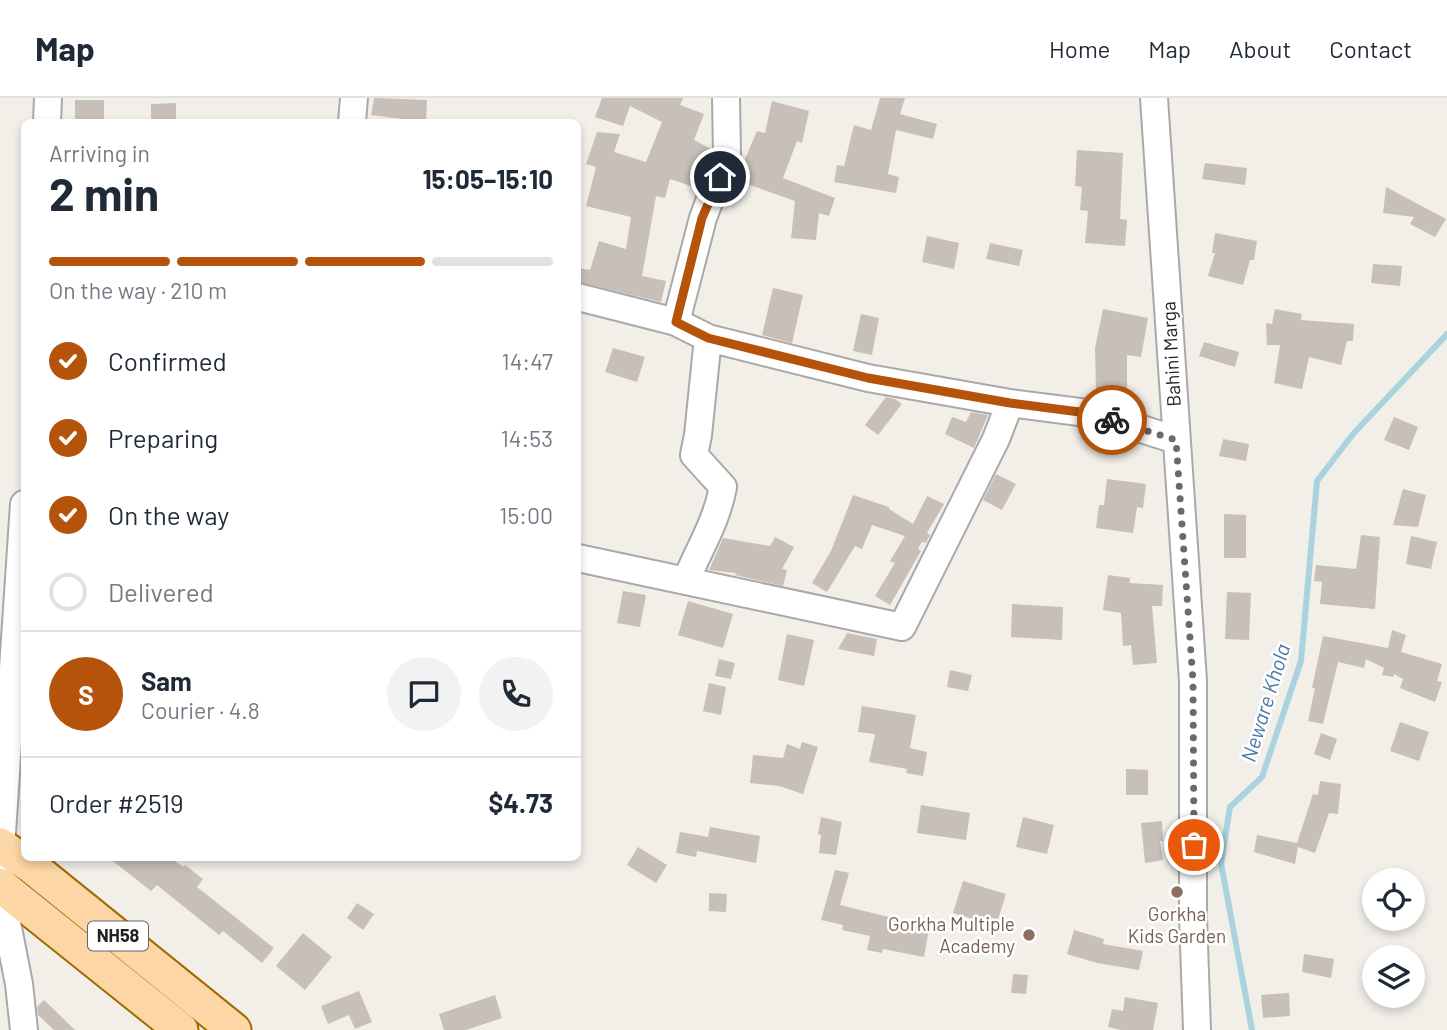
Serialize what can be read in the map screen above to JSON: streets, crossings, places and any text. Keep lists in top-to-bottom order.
{
  "streets": {
    "main road": ["NH58"],
    "street": ["Bahini Marga"]
  },
  "water": ["Neware Khola"],
  "places": ["Gorkha Kids Garden", "Gorkha Multiple Academy"],
  "page": {
    "header": "Map",
    "nav": [
      "Home",
      "Map",
      "About",
      "Contact"
    ],
    "heading": ["2 min", "Arriving in", "15:05–15:10"],
    "panel": [
      "Sam",
      "Courier · 4.8",
      "Order #2519",
      "$4.73"
    ],
    "bar": "On the way · 210 m",
    "list": [
      ["Confirmed", "14:47"],
      ["Preparing", "14:53"],
      ["On the way", "15:00"],
      "Delivered"
    ],
    "round": "S"
  }
}
